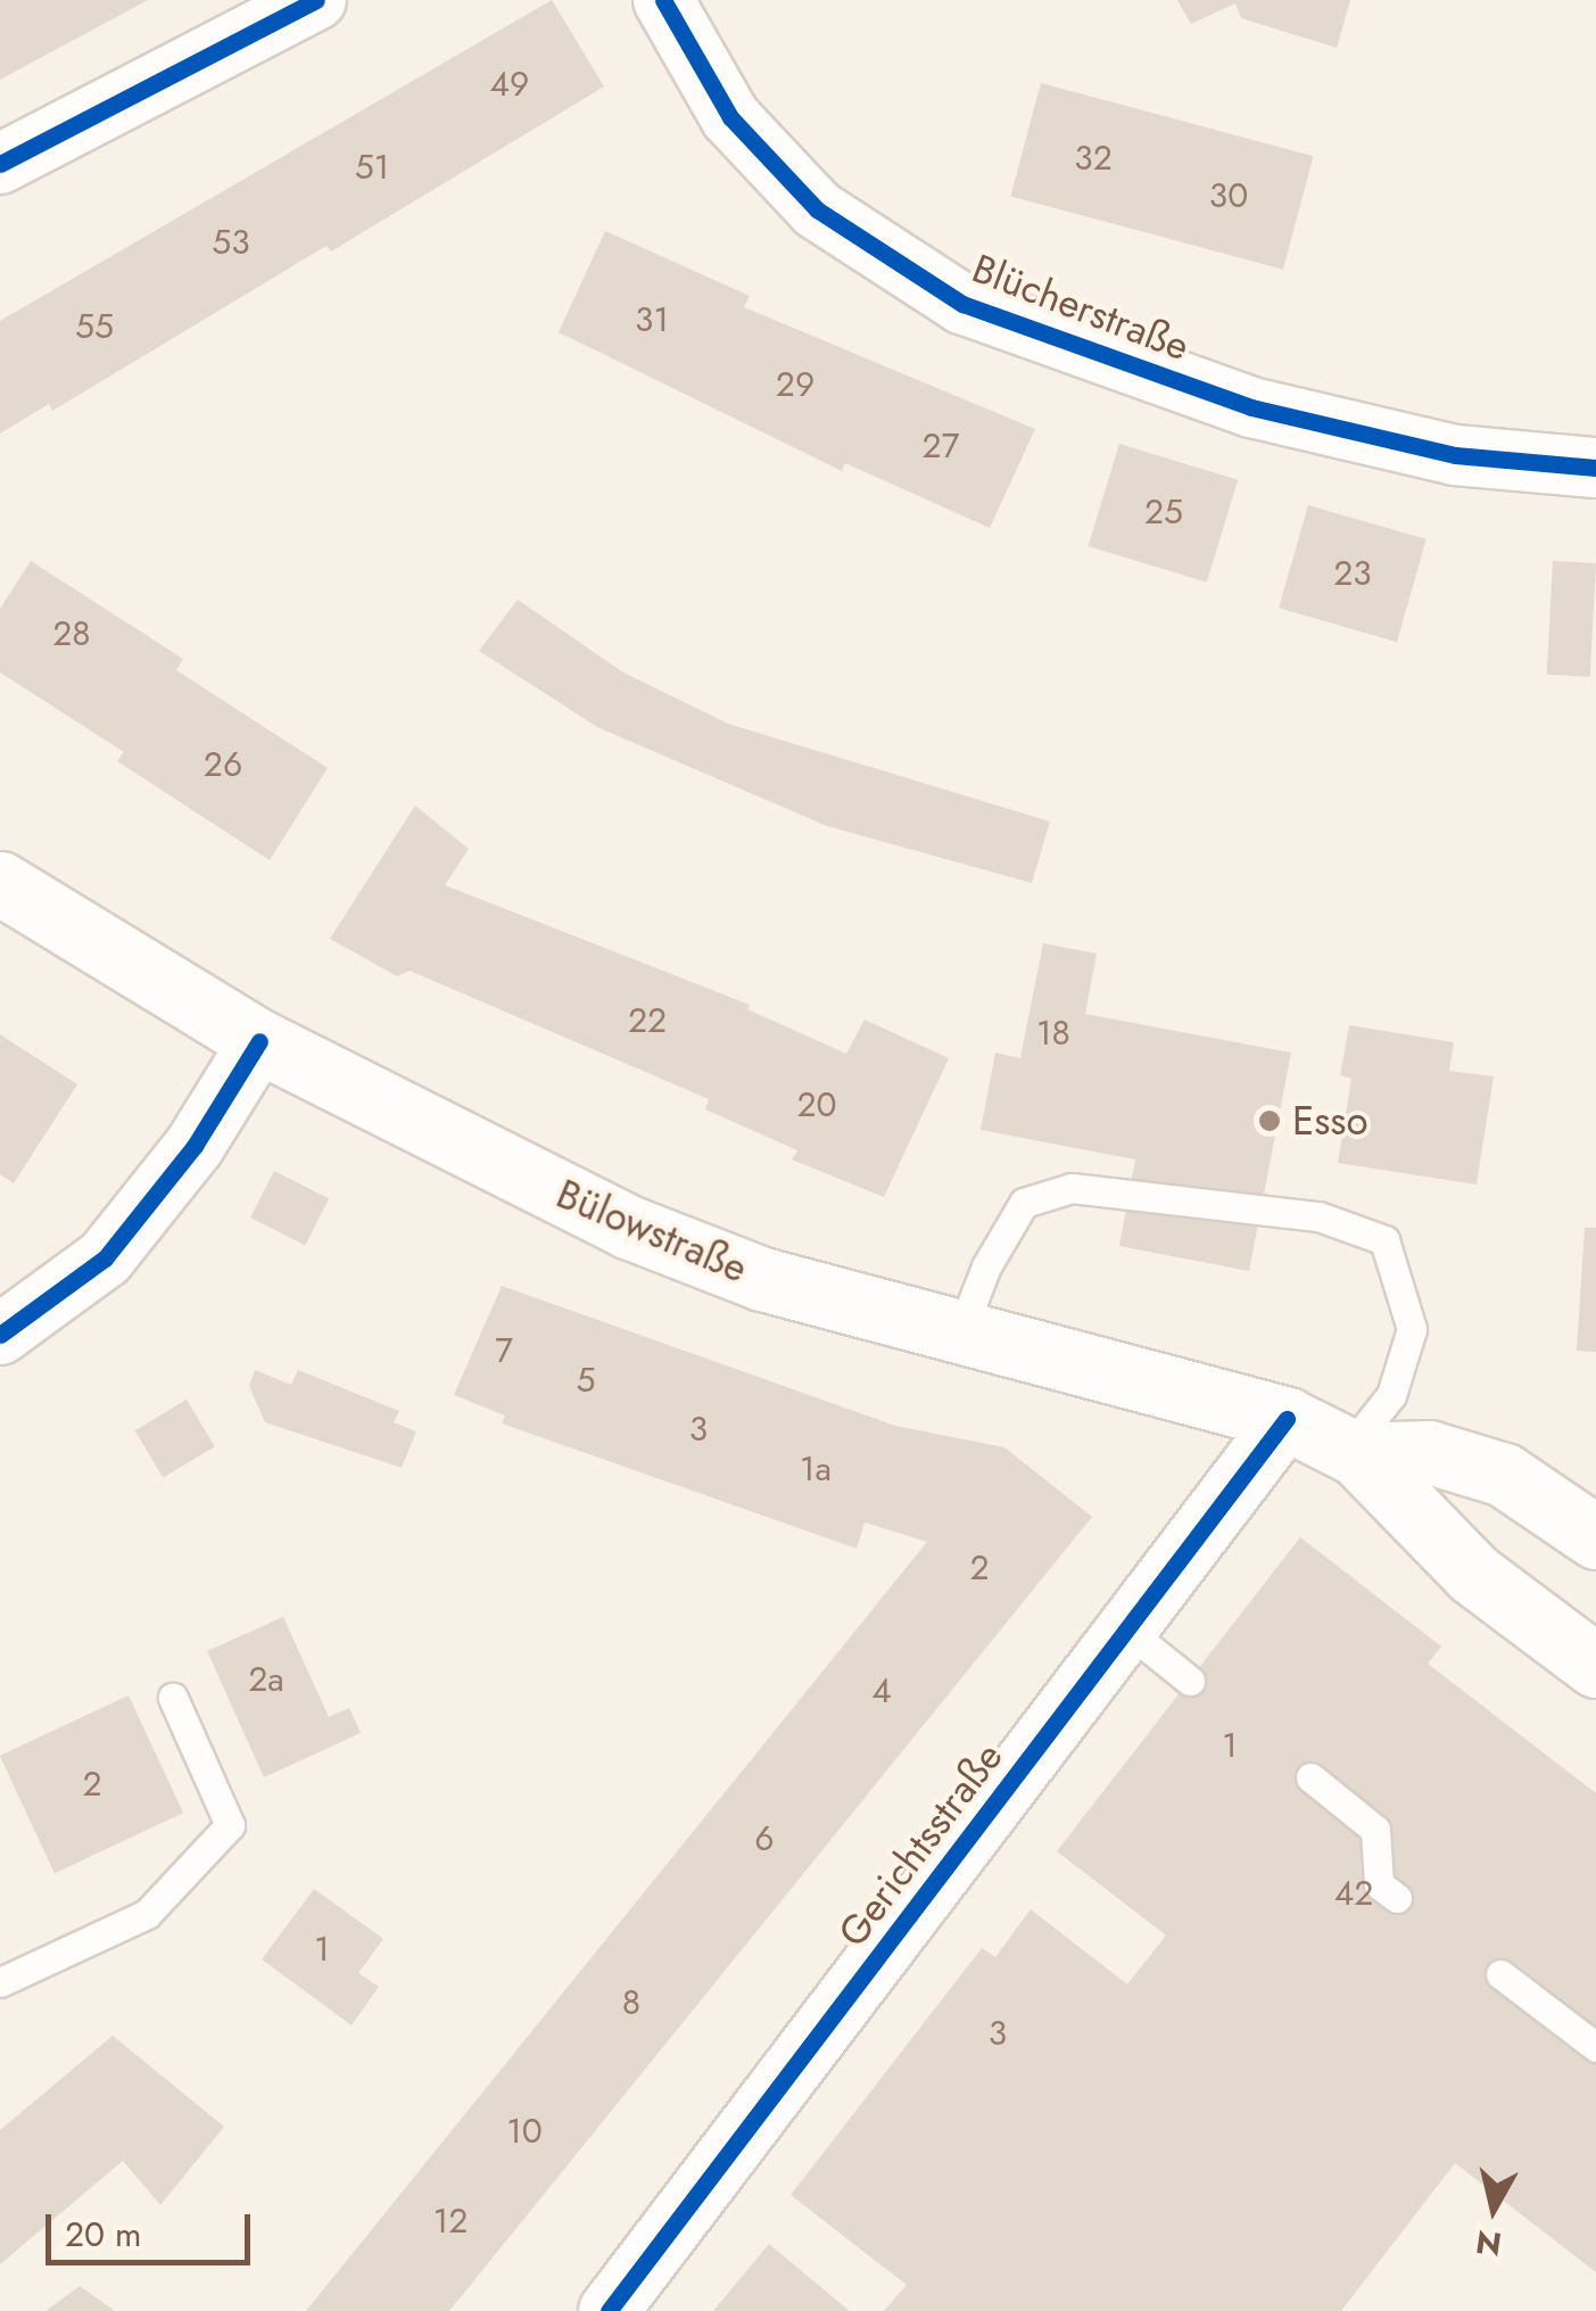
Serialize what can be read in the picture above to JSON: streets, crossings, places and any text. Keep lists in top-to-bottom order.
{
  "streets": {
    "main road": ["Bülowstraße"],
    "street": ["Blücherstraße", "Gerichtsstraße"]
  },
  "crossings": [
    ["Bülowstraße", "Gerichtsstraße"]
  ],
  "places": ["Esso"],
  "house_numbers": [
    "49",
    "32",
    "51",
    "30",
    "53",
    "31",
    "55",
    "29",
    "27",
    "25",
    "23",
    "28",
    "26",
    "22",
    "18",
    "20",
    "7",
    "5",
    "3",
    "1a",
    "2",
    "2a",
    "4",
    "1",
    "2",
    "6",
    "42",
    "1",
    "8",
    "3",
    "10",
    "12"
  ],
  "scale_bar": "20 m",
  "north": "bottom"
}
